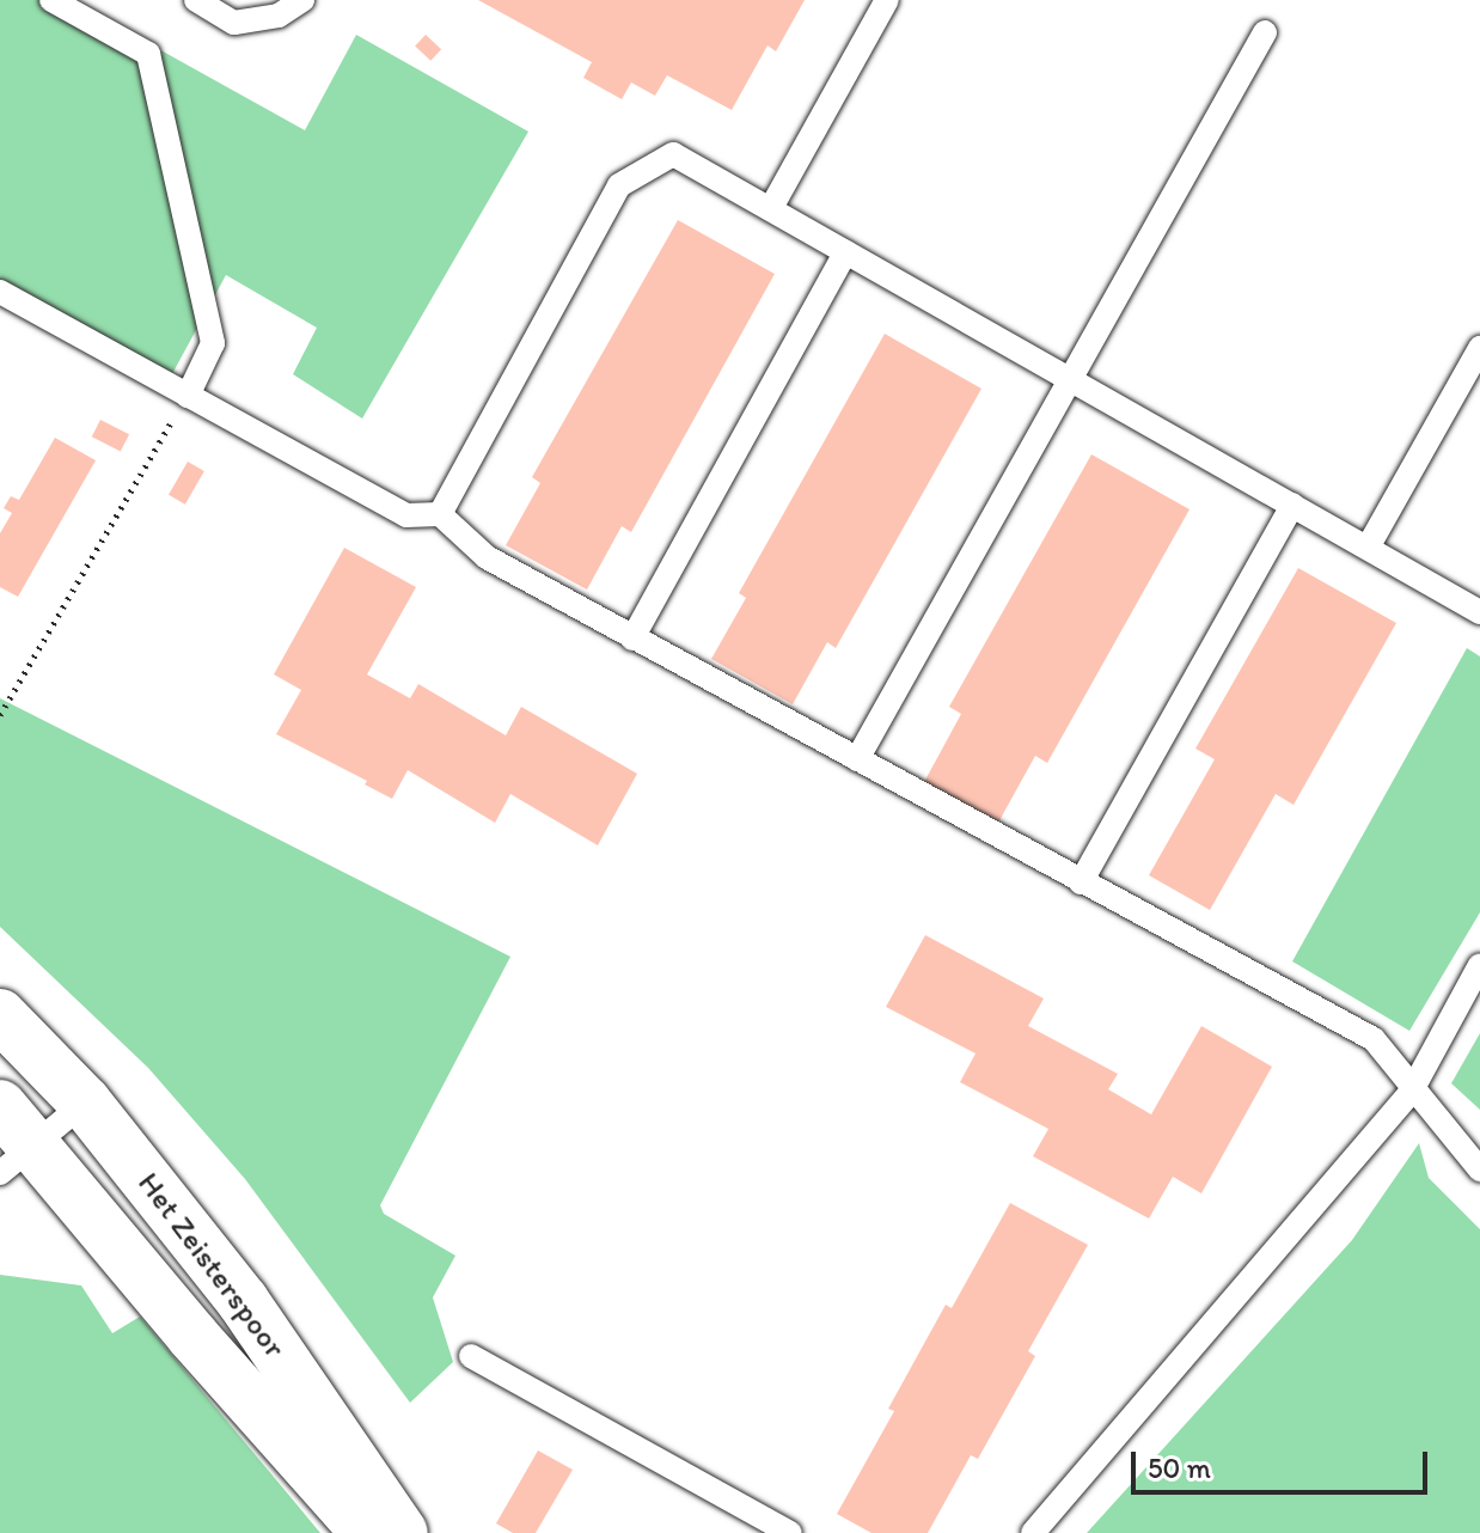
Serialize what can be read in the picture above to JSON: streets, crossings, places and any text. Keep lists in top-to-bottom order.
{
  "streets": {
    "street": ["Het Zeisterspoor"]
  },
  "scale_bar": "50 m"
}
